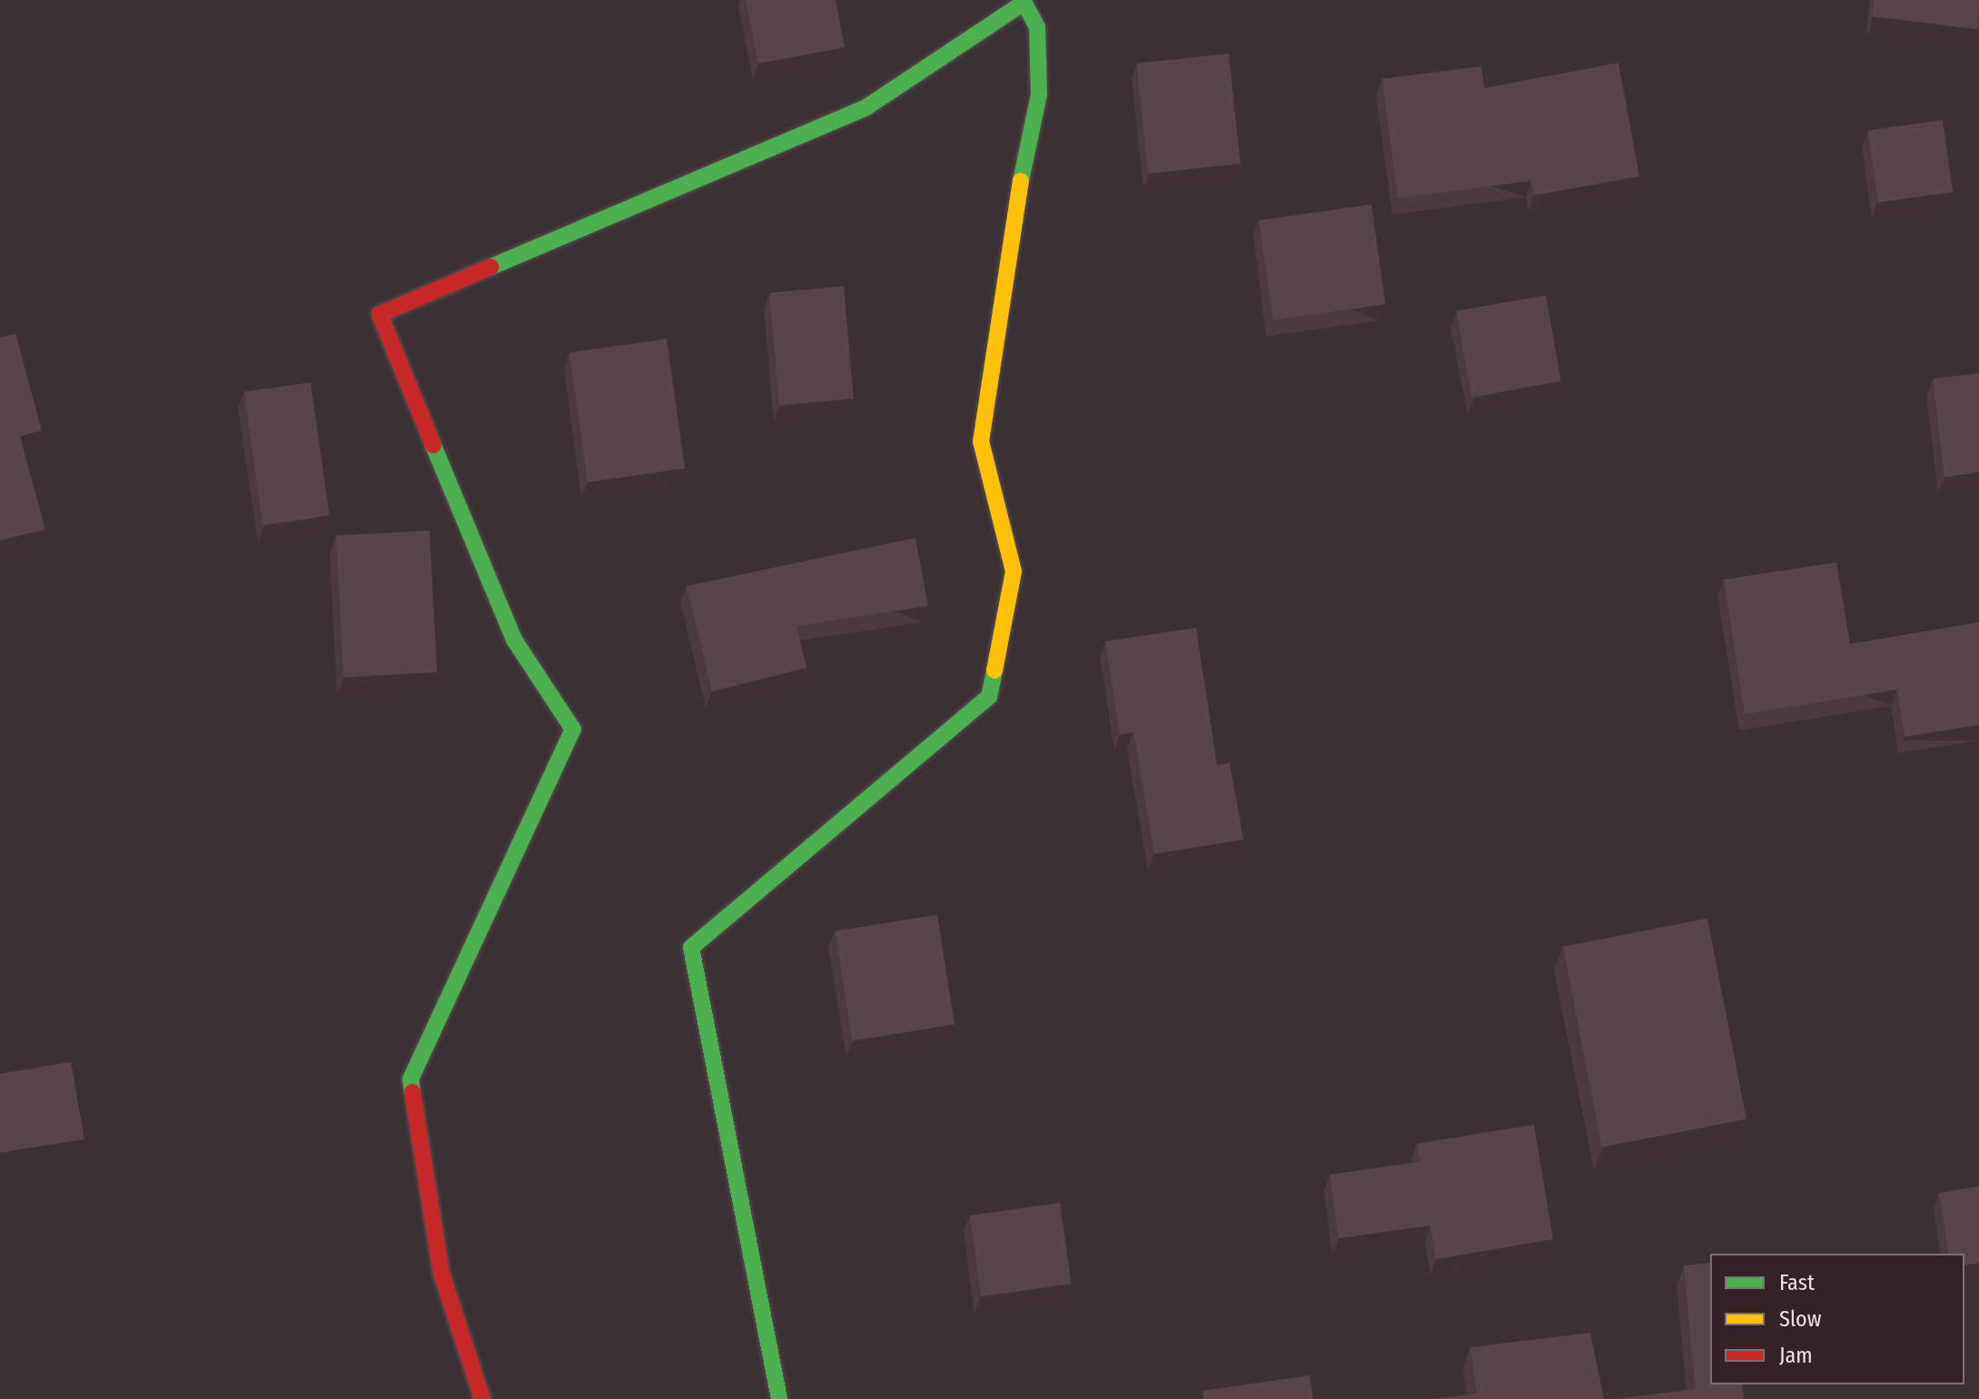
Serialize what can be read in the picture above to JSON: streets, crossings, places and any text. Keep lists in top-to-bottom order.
{
  "legend": ["Fast", "Slow", "Jam"]
}
